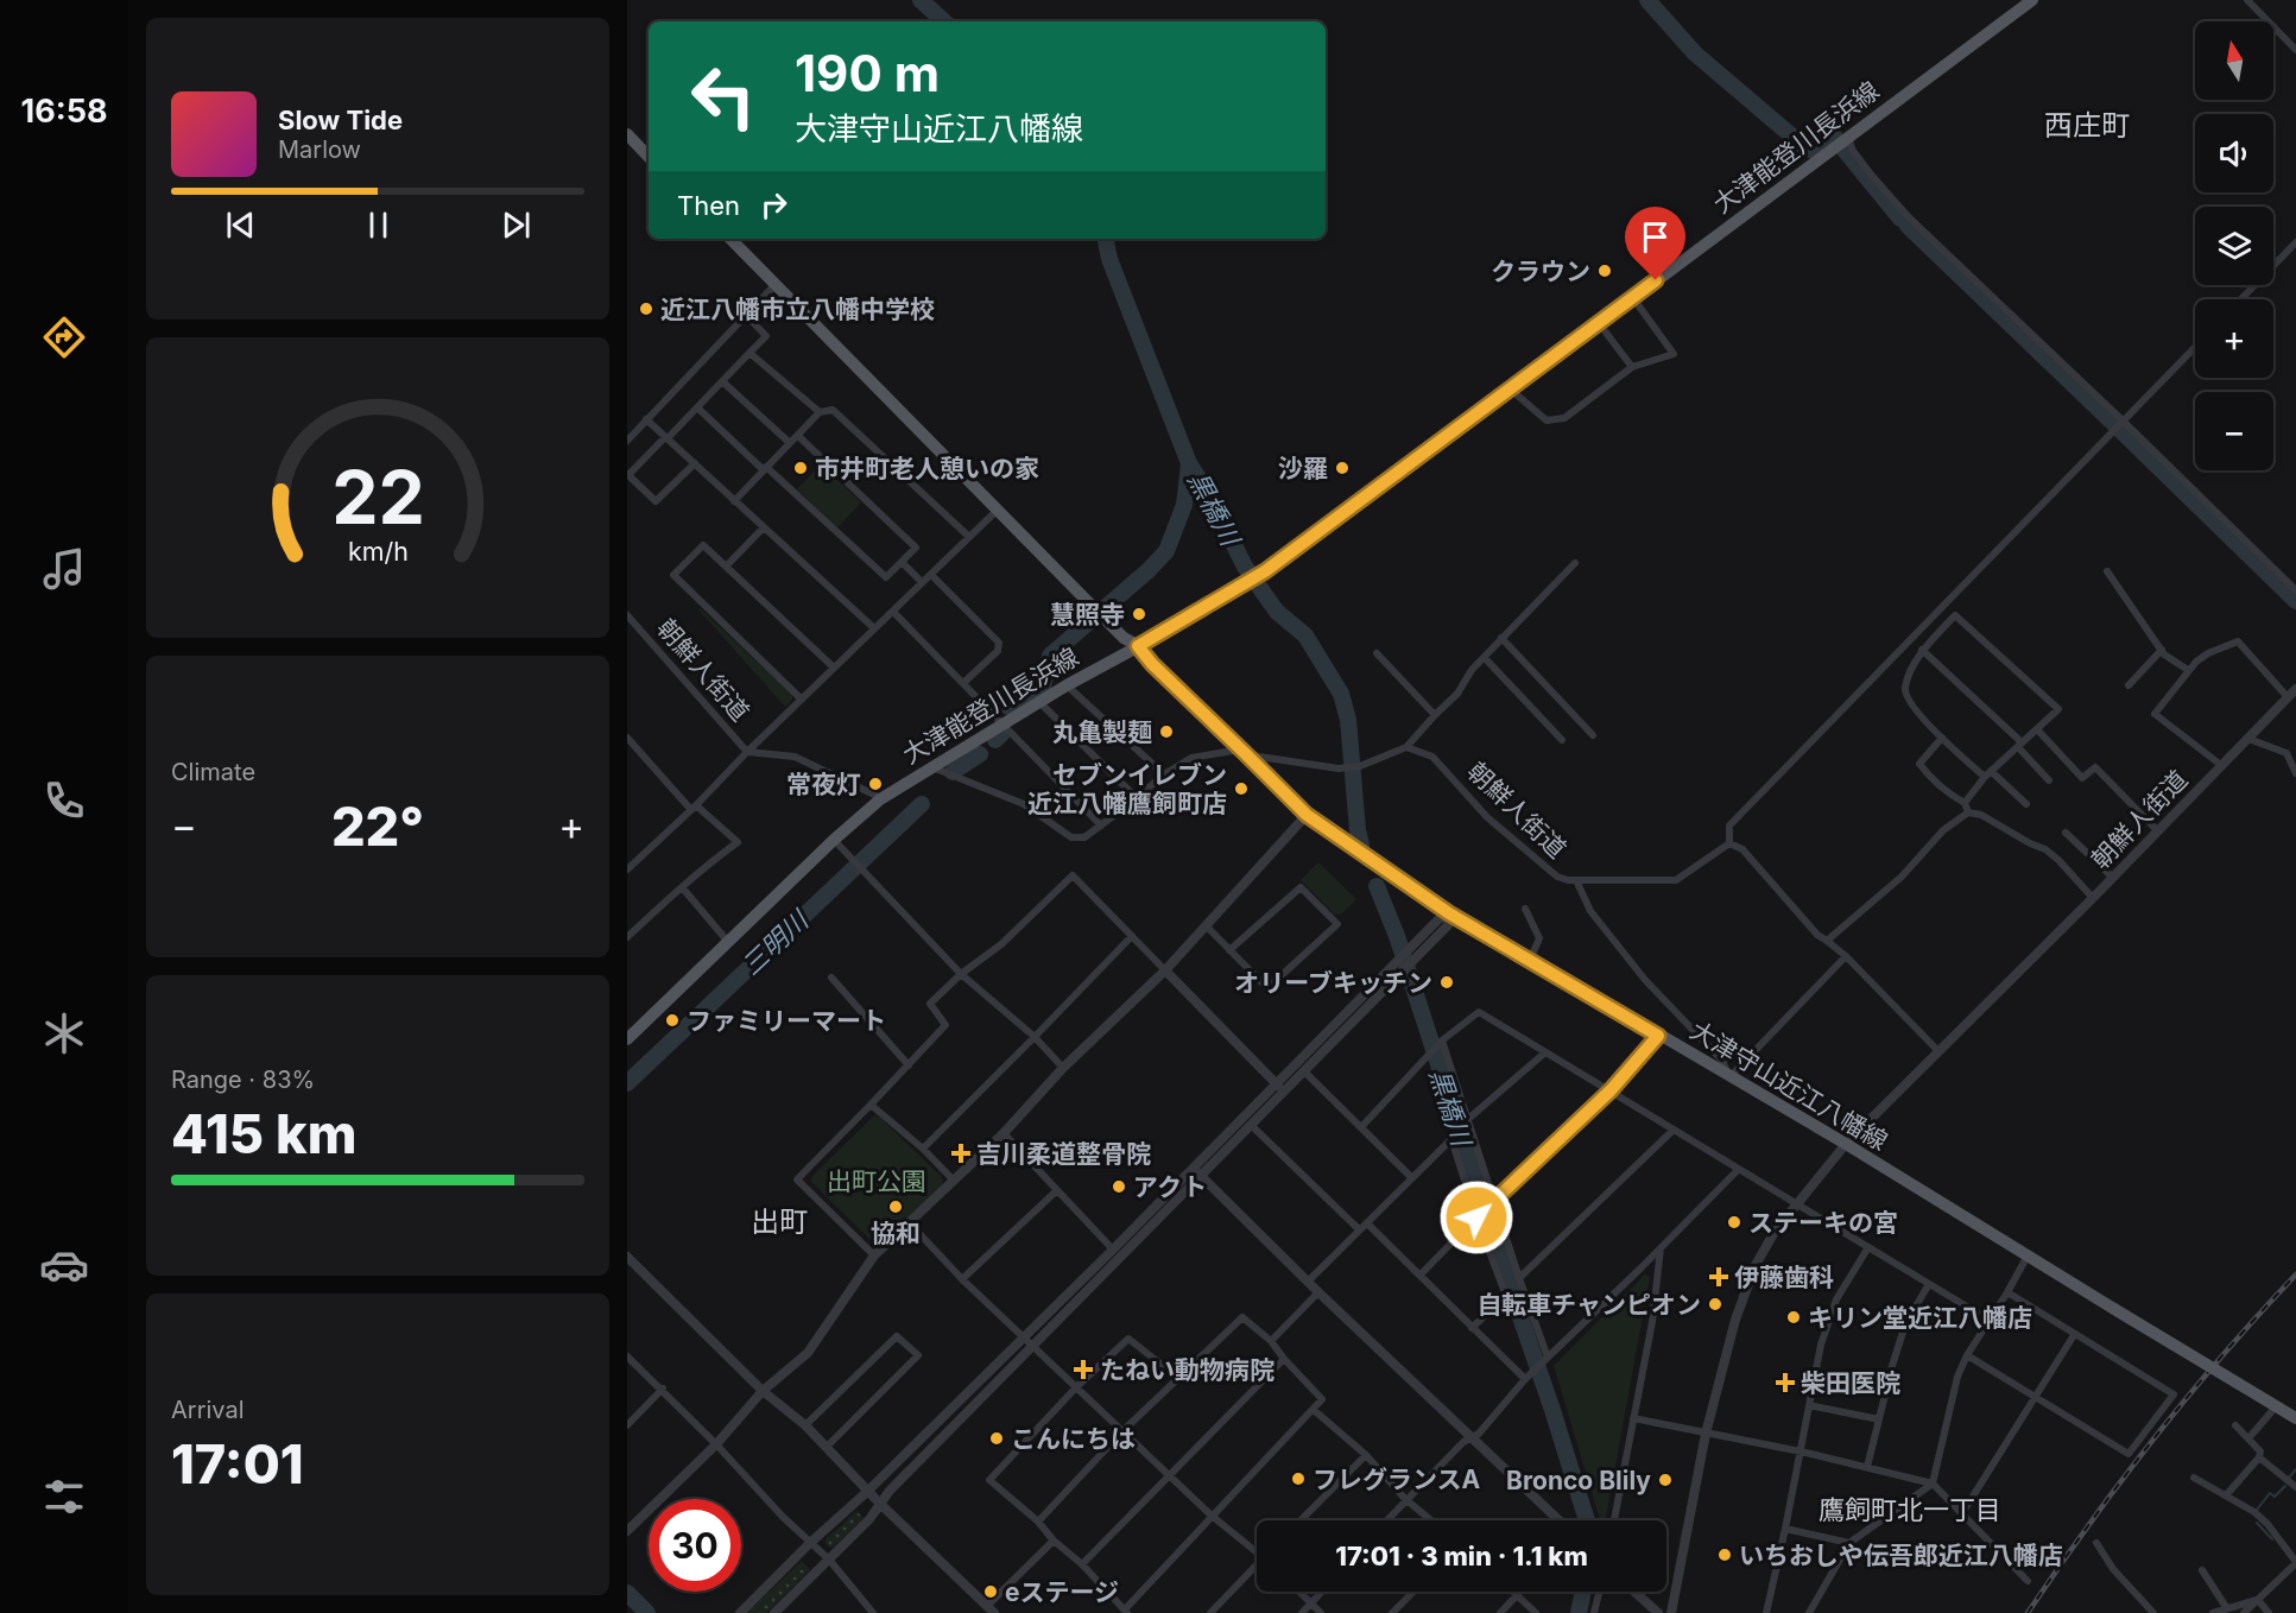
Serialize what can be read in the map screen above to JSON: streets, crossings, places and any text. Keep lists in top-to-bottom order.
{
  "streets": {
    "main road": ["大津能登川長浜線", "大津守山近江八幡線"],
    "street": ["朝鮮人街道"]
  },
  "crossings": [
    ["大津能登川長浜線", "朝鮮人街道"],
    ["大津能登川長浜線", "大津守山近江八幡線"]
  ],
  "districts": ["西庄町", "出町", "鷹飼町北一丁目"],
  "water": ["黒橋川", "三明川"],
  "parks": ["出町公園"],
  "places": {
    "other": [
      "クラウン",
      "近江八幡市立八幡中学校",
      "市井町老人憩いの家",
      "沙羅",
      "慧照寺",
      "丸亀製麺",
      "常夜灯",
      "セブンイレブン 近江八幡鷹飼町店",
      "オリーブキッチン",
      "ファミリーマート",
      "アクト",
      "協和",
      "ステーキの宮",
      "自転車チャンピオン",
      "キリン堂近江八幡店",
      "こんにちは",
      "フレグランスA",
      "Bronco Blily",
      "いちおしや伝吾郎近江八幡店",
      "eステージ"
    ],
    "health": [
      "吉川柔道整骨院",
      "伊藤歯科",
      "たねい動物病院",
      "柴田医院"
    ]
  },
  "north": "top",
  "page": {
    "tabs": "16:58",
    "map_buttons": ["+", "−"],
    "turn": ["190 m", "大津守山近江八幡線"],
    "song": ["Slow Tide", "Marlow"],
    "then": "Then",
    "tile": [
      "Climate",
      ["Range · 83%", "415 km"],
      ["Arrival", "17:01"]
    ],
    "heat": ["−", "22°", "+"],
    "limit": "30",
    "trip": "17:01 · 3 min · 1.1 km",
    "gauge": ["22", "km/h"]
  }
}
